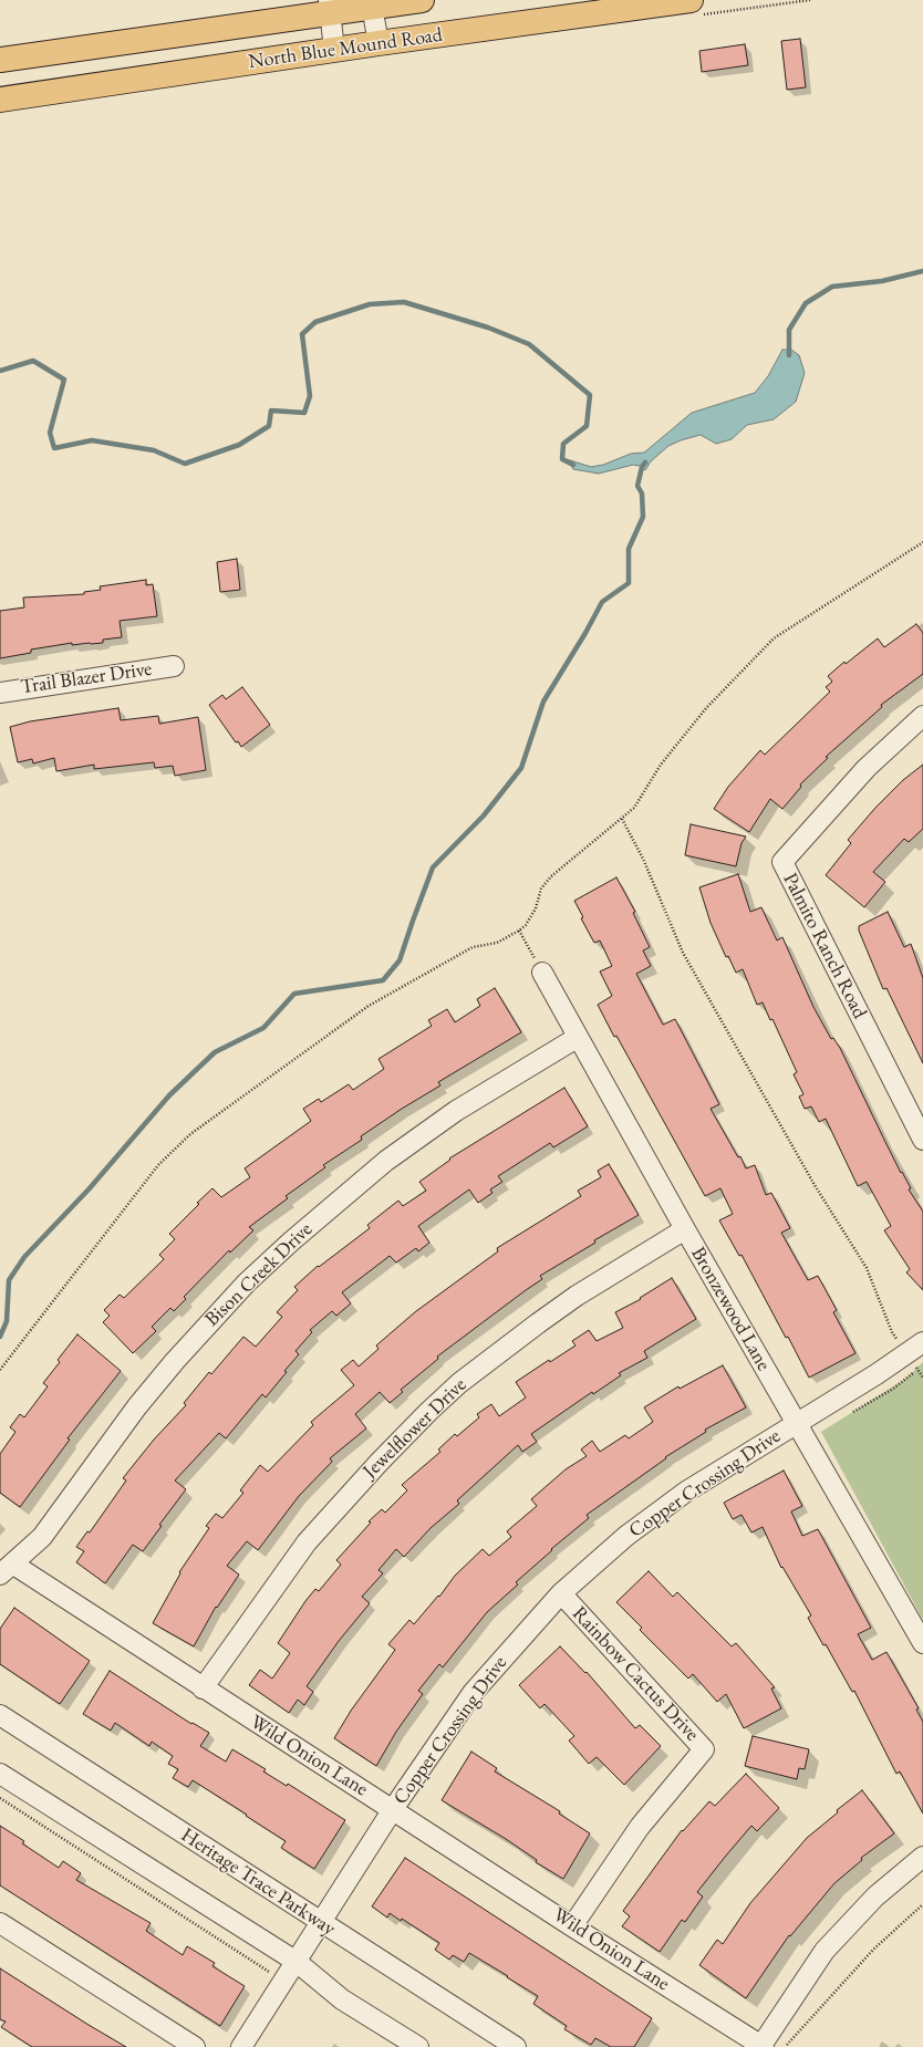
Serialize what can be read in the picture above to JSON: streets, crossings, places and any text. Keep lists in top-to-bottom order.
{
  "streets": {
    "main road": ["North Blue Mound Road"],
    "street": [
      "Trail Blazer Drive",
      "Palmito Ranch Road",
      "Bison Creek Drive",
      "Bronzewood Lane",
      "Jewelflower Drive",
      "Copper Crossing Drive",
      "Rainbow Cactus Drive",
      "Wild Onion Lane",
      "Heritage Trace Parkway"
    ]
  },
  "crossings": [
    ["Bison Creek Drive", "Bronzewood Lane"],
    ["Bison Creek Drive", "Wild Onion Lane"],
    ["Bronzewood Lane", "Jewelflower Drive"],
    ["Bronzewood Lane", "Copper Crossing Drive"],
    ["Jewelflower Drive", "Wild Onion Lane"],
    ["Copper Crossing Drive", "Rainbow Cactus Drive"],
    ["Copper Crossing Drive", "Wild Onion Lane"],
    ["Copper Crossing Drive", "Heritage Trace Parkway"],
    ["Rainbow Cactus Drive", "Wild Onion Lane"]
  ]
}
